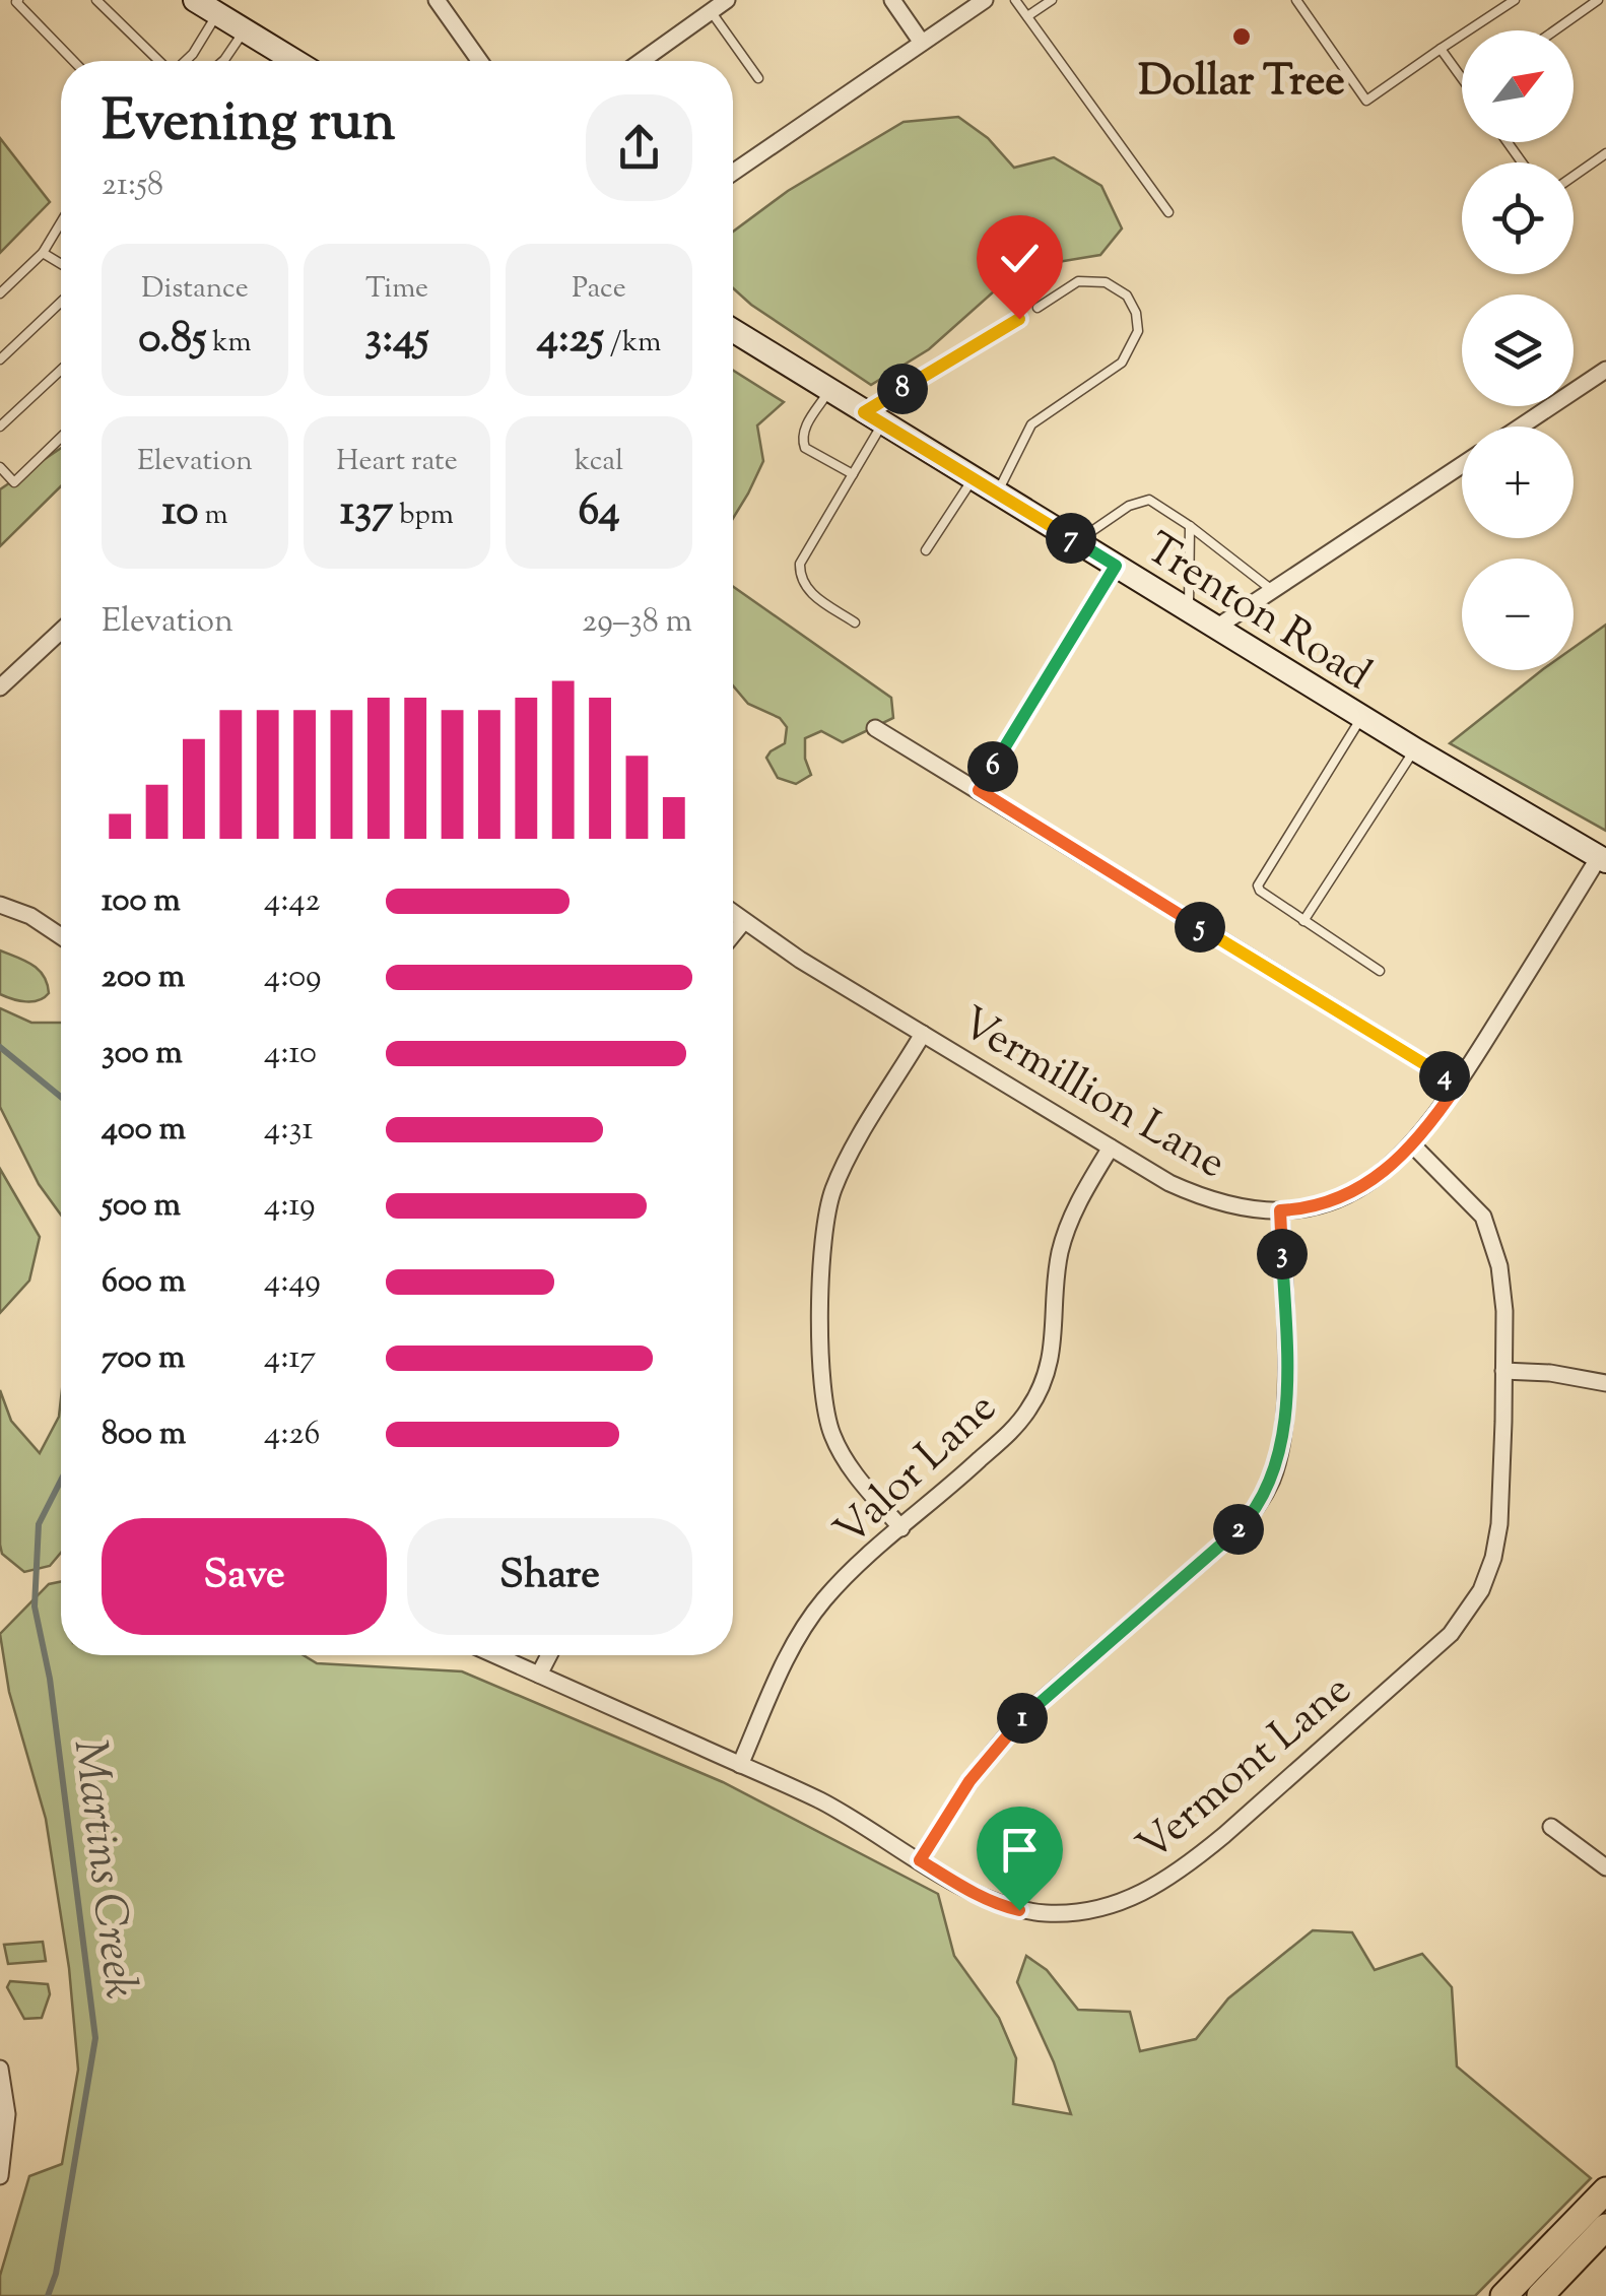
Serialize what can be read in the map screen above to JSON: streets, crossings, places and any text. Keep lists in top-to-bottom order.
{
  "streets": {
    "main road": ["Trenton Road"],
    "street": ["Vermillion Lane", "Valor Lane", "Vermont Lane"]
  },
  "crossings": [
    ["Trenton Road", "Vermillion Lane"],
    ["Vermillion Lane", "Valor Lane"],
    ["Vermillion Lane", "Vermont Lane"],
    ["Valor Lane", "Vermont Lane"]
  ],
  "water": ["Martins Creek"],
  "places": ["Dollar Tree"],
  "north": "top right",
  "page": {
    "map_buttons": ["+", "−"],
    "heading": ["Evening run", "21:58"],
    "stats": [
      ["Distance", "0.85 km"],
      ["Time", "3:45"],
      ["Pace", "4:25 /km"],
      ["Elevation", "10 m"],
      ["Heart rate", "137 bpm"],
      ["kcal", "64"]
    ],
    "pins": [
      "8",
      "7",
      "6",
      "5",
      "4",
      "3",
      "2",
      "1"
    ],
    "chart": ["Elevation", "29–38 m"],
    "list": [
      {
        "name": "100 m",
        "note": "4:42"
      },
      {
        "name": "200 m",
        "note": "4:09"
      },
      {
        "name": "300 m",
        "note": "4:10"
      },
      {
        "name": "400 m",
        "note": "4:31"
      },
      {
        "name": "500 m",
        "note": "4:19"
      },
      {
        "name": "600 m",
        "note": "4:49"
      },
      {
        "name": "700 m",
        "note": "4:17"
      },
      {
        "name": "800 m",
        "note": "4:26"
      }
    ],
    "buttons": ["Save", "Share"]
  }
}
